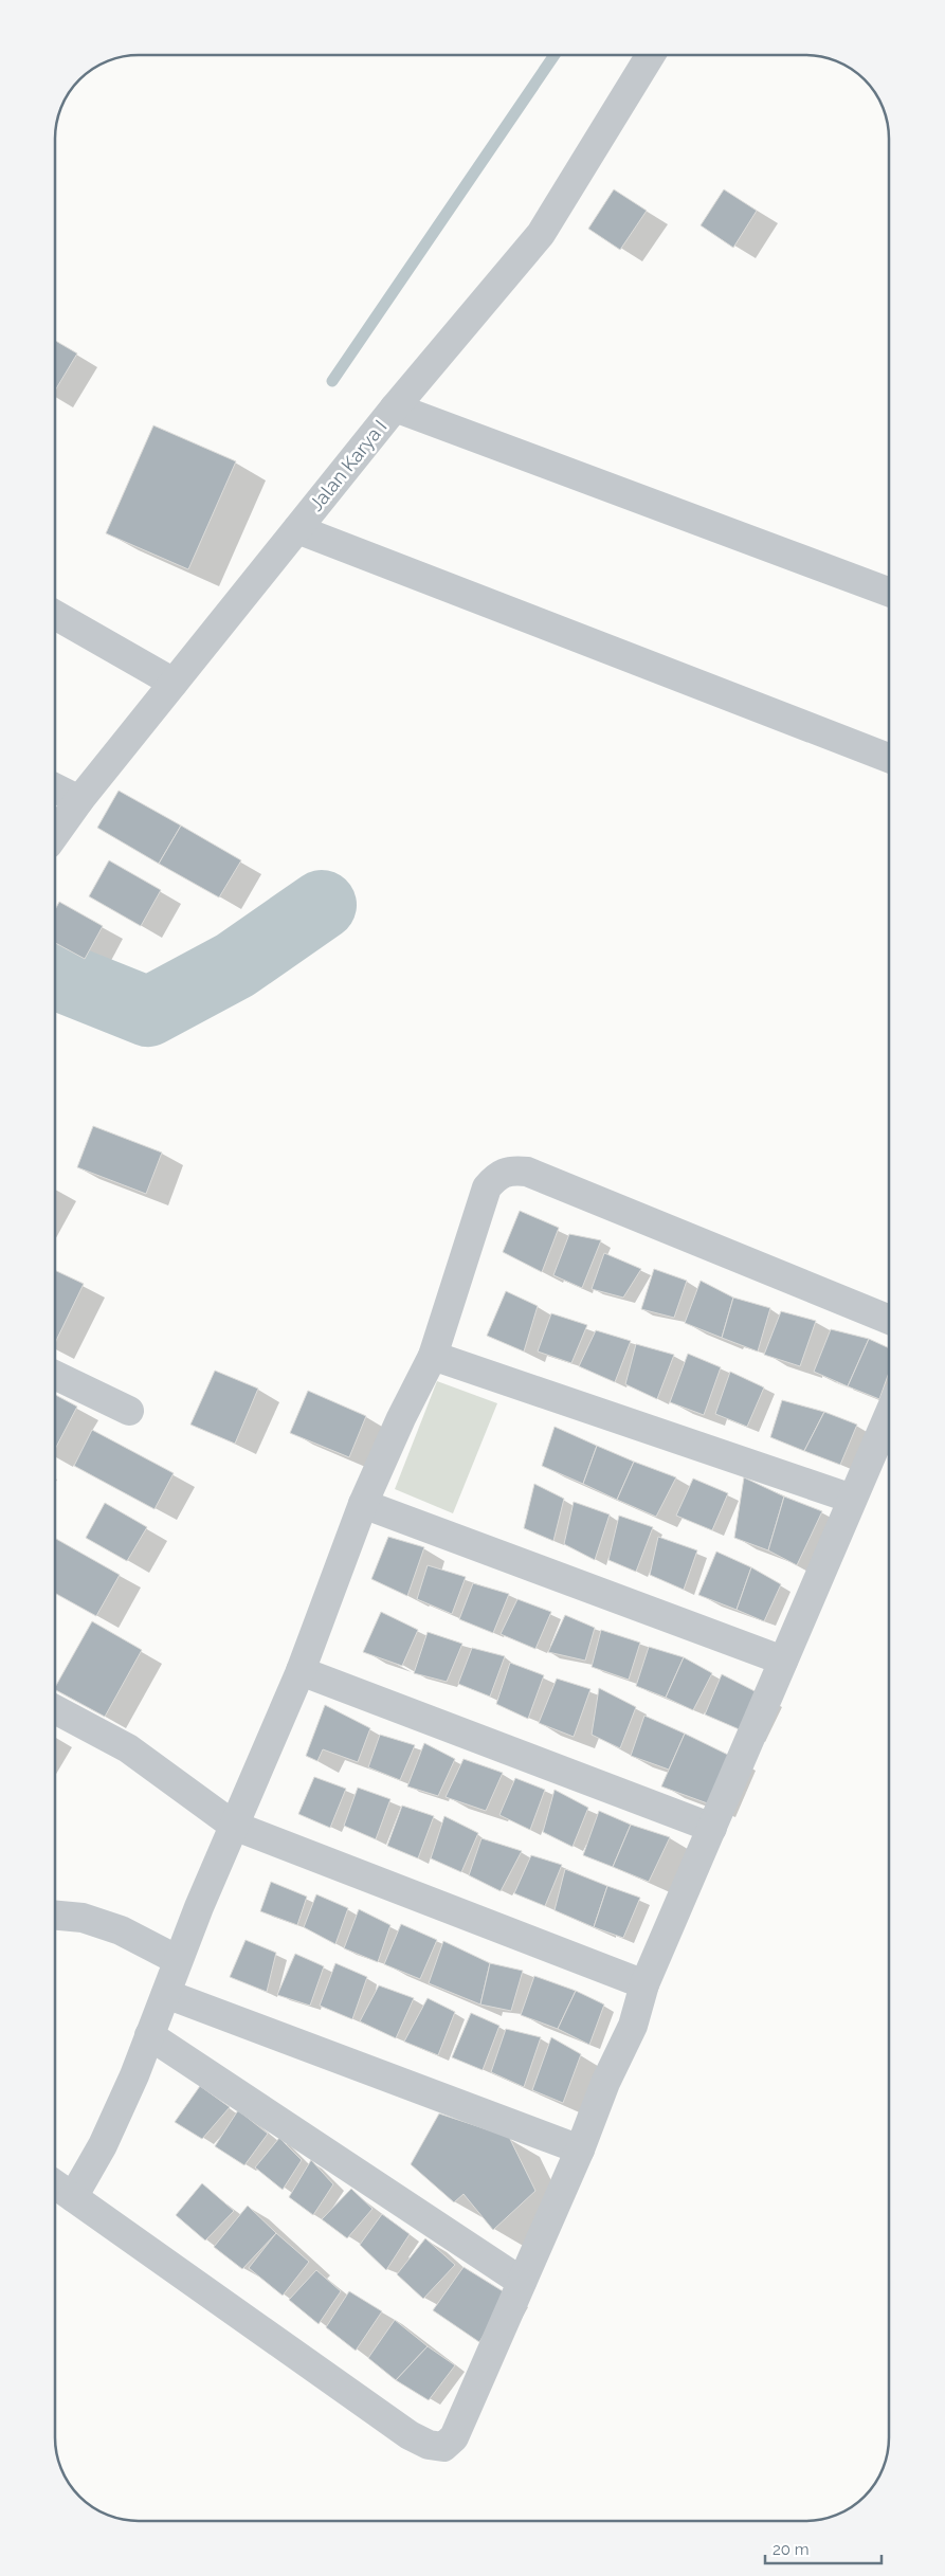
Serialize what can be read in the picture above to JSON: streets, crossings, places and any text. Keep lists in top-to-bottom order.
{
  "streets": {
    "street": ["Jalan Karya I"]
  },
  "scale_bar": "20 m"
}
